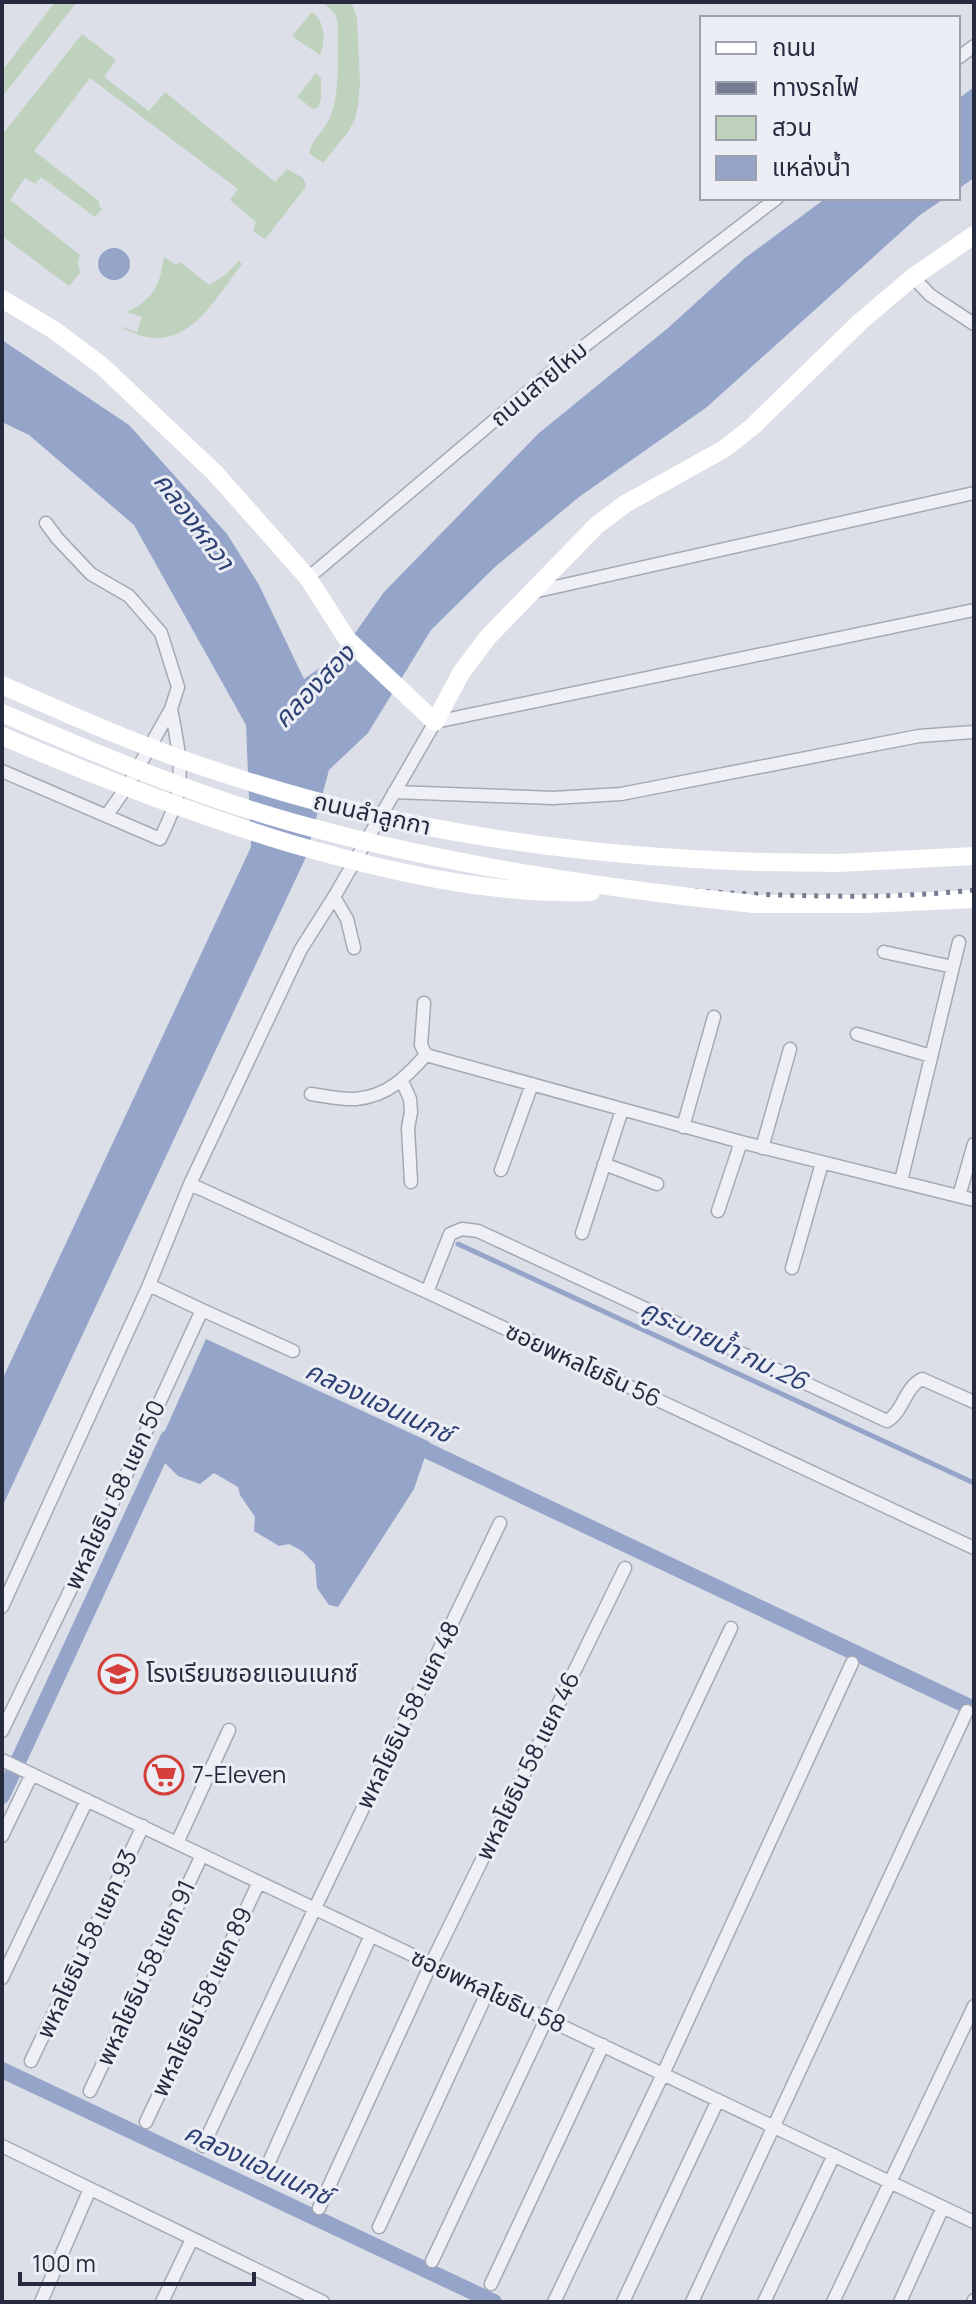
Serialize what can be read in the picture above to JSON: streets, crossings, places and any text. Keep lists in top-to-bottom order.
{
  "streets": {
    "main road": ["ถนนลำลูกกา"],
    "street": [
      "ถนนสายไหม",
      "ซอยพหลโยธิน 56",
      "พหลโยธิน 58 แยก 50",
      "พหลโยธิน 58 แยก 48",
      "พหลโยธิน 58 แยก 46",
      "พหลโยธิน 58 แยก 93",
      "พหลโยธิน 58 แยก 91",
      "ซอยพหลโยธิน 58",
      "พหลโยธิน 58 แยก 89"
    ]
  },
  "crossings": [
    ["พหลโยธิน 58 แยก 48", "ซอยพหลโยธิน 58"],
    ["พหลโยธิน 58 แยก 46", "ซอยพหลโยธิน 58"],
    ["พหลโยธิน 58 แยก 93", "ซอยพหลโยธิน 58"],
    ["พหลโยธิน 58 แยก 91", "ซอยพหลโยธิน 58"],
    ["ซอยพหลโยธิน 58", "พหลโยธิน 58 แยก 89"]
  ],
  "water": [
    "คลองหกวา",
    "คลองสอง",
    "คูระบายน้ำ กม.26",
    "คลองแอนเนกซ์"
  ],
  "places": {
    "school or university": ["โรงเรียนซอยแอนเนกซ์"],
    "supermarket": ["7-Eleven"]
  },
  "legend": [
    "ถนน",
    "ทางรถไฟ",
    "สวน",
    "แหล่งน้ำ"
  ],
  "scale_bar": "100 m"
}
